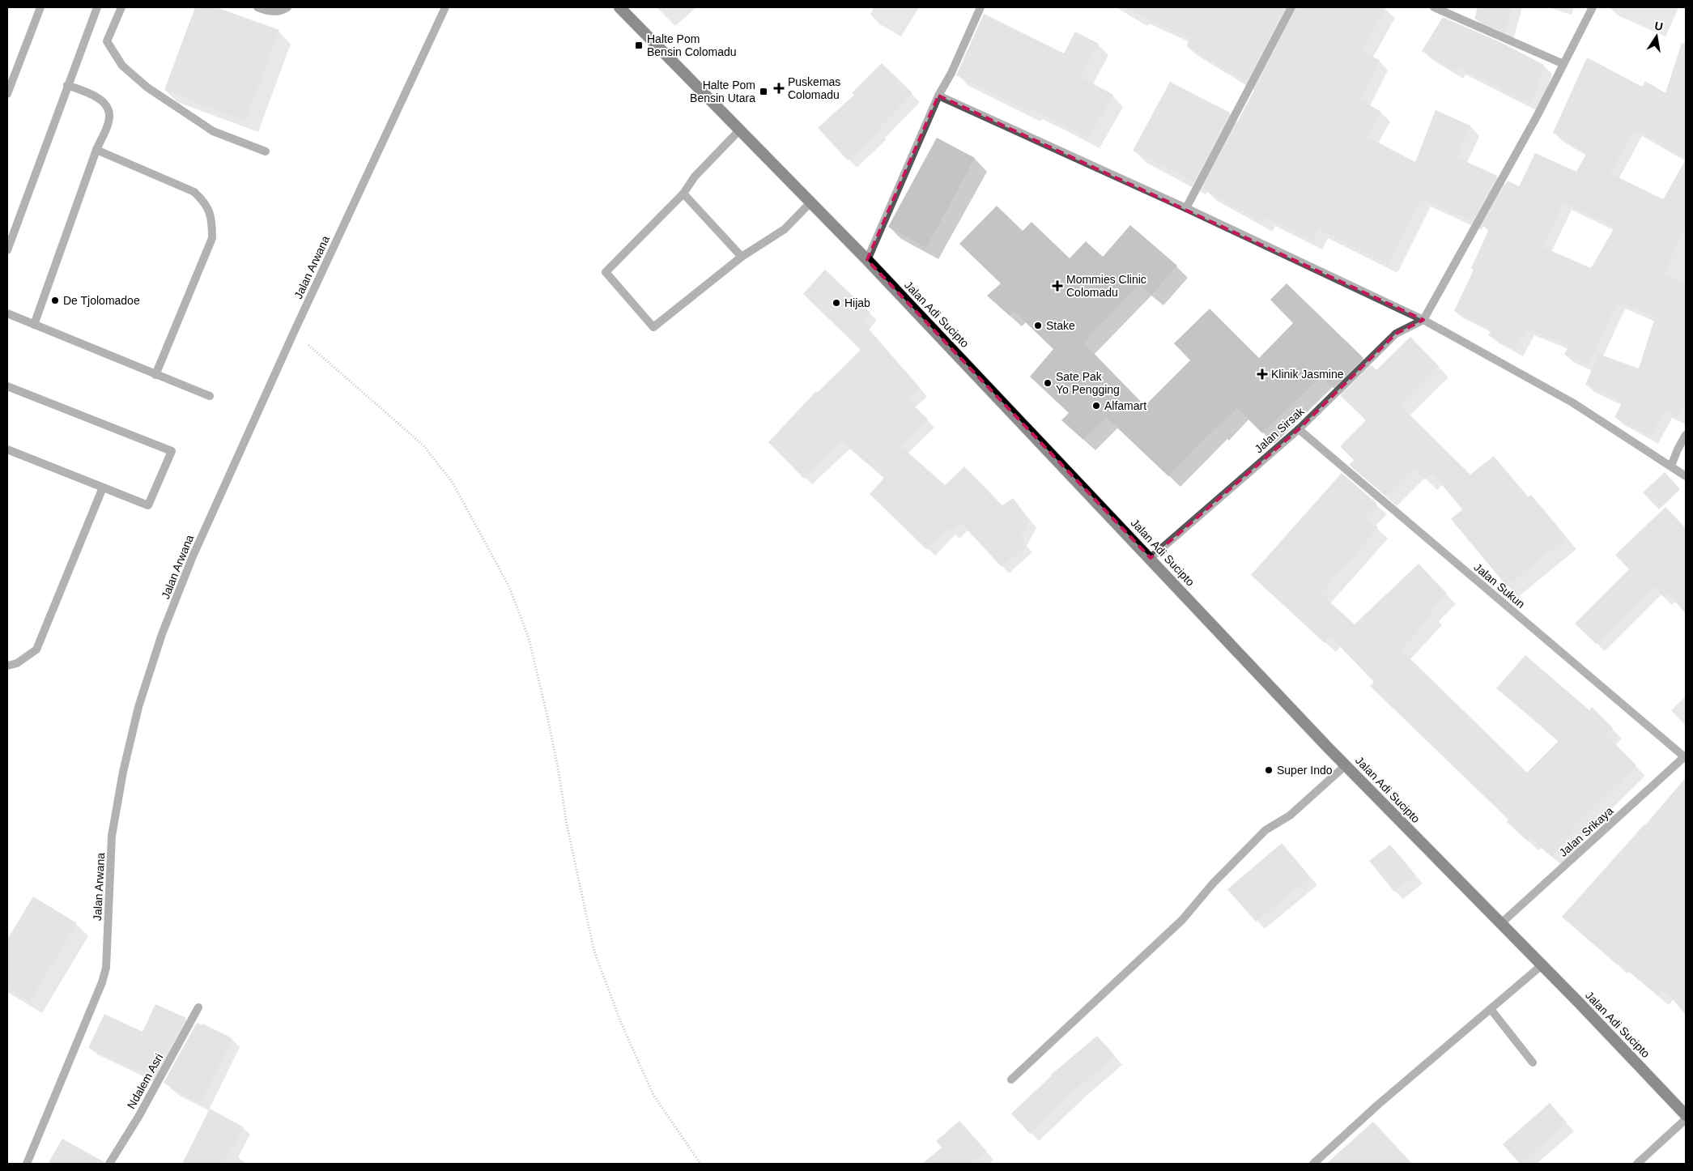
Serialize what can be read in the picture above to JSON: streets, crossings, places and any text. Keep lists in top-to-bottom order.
{
  "streets": {
    "highway": ["Jalan Adi Sucipto"],
    "street": [
      "Jalan Arwana",
      "Jalan Sirsak",
      "Jalan Sukun",
      "Jalan Srikaya",
      "Ndalem Asri"
    ]
  },
  "crossings": [
    ["Jalan Adi Sucipto", "Jalan Sirsak"],
    ["Jalan Adi Sucipto", "Jalan Srikaya"],
    ["Jalan Sirsak", "Jalan Sukun"],
    ["Jalan Sukun", "Jalan Srikaya"]
  ],
  "places": {
    "transit": ["Halte Pom Bensin Colomadu", "Halte Pom Bensin Utara"],
    "health": ["Puskemas Colomadu", "Mommies Clinic Colomadu", "Klinik Jasmine"],
    "other": [
      "De Tjolomadoe",
      "Hijab",
      "Stake",
      "Sate Pak Yo Pengging",
      "Alfamart",
      "Super Indo"
    ]
  },
  "north": "top"
}
